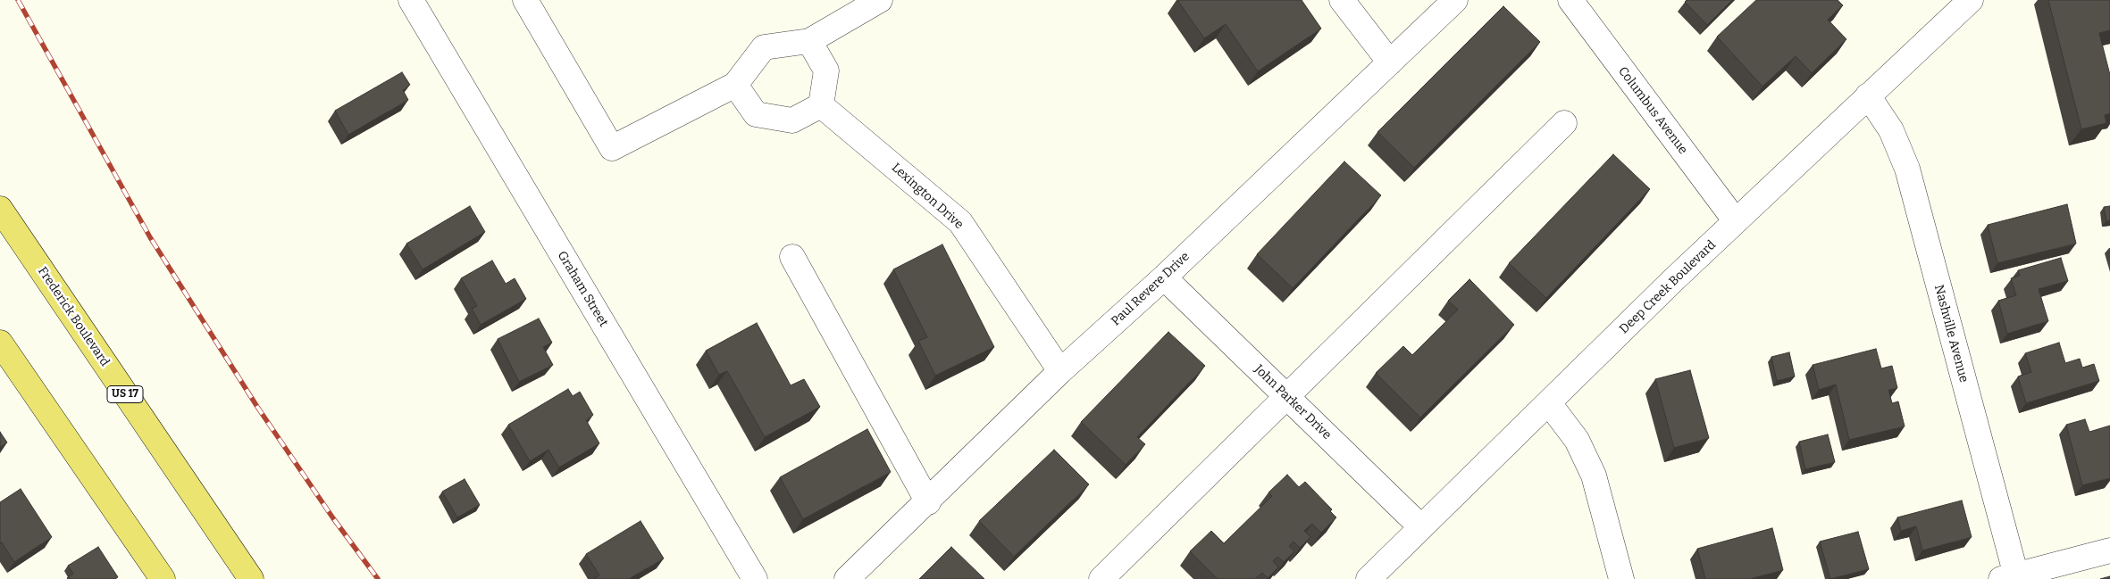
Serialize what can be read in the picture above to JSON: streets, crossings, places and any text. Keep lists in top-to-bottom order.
{
  "streets": {
    "main road": ["Frederick Boulevard", "US 17"],
    "street": [
      "Columbus Avenue",
      "Lexington Drive",
      "Deep Creek Boulevard",
      "Graham Street",
      "Paul Revere Drive",
      "Nashville Avenue",
      "John Parker Drive"
    ]
  },
  "crossings": [
    ["Columbus Avenue", "Deep Creek Boulevard"],
    ["Lexington Drive", "Paul Revere Drive"],
    ["Deep Creek Boulevard", "Nashville Avenue"],
    ["Deep Creek Boulevard", "John Parker Drive"],
    ["Paul Revere Drive", "John Parker Drive"]
  ]
}
